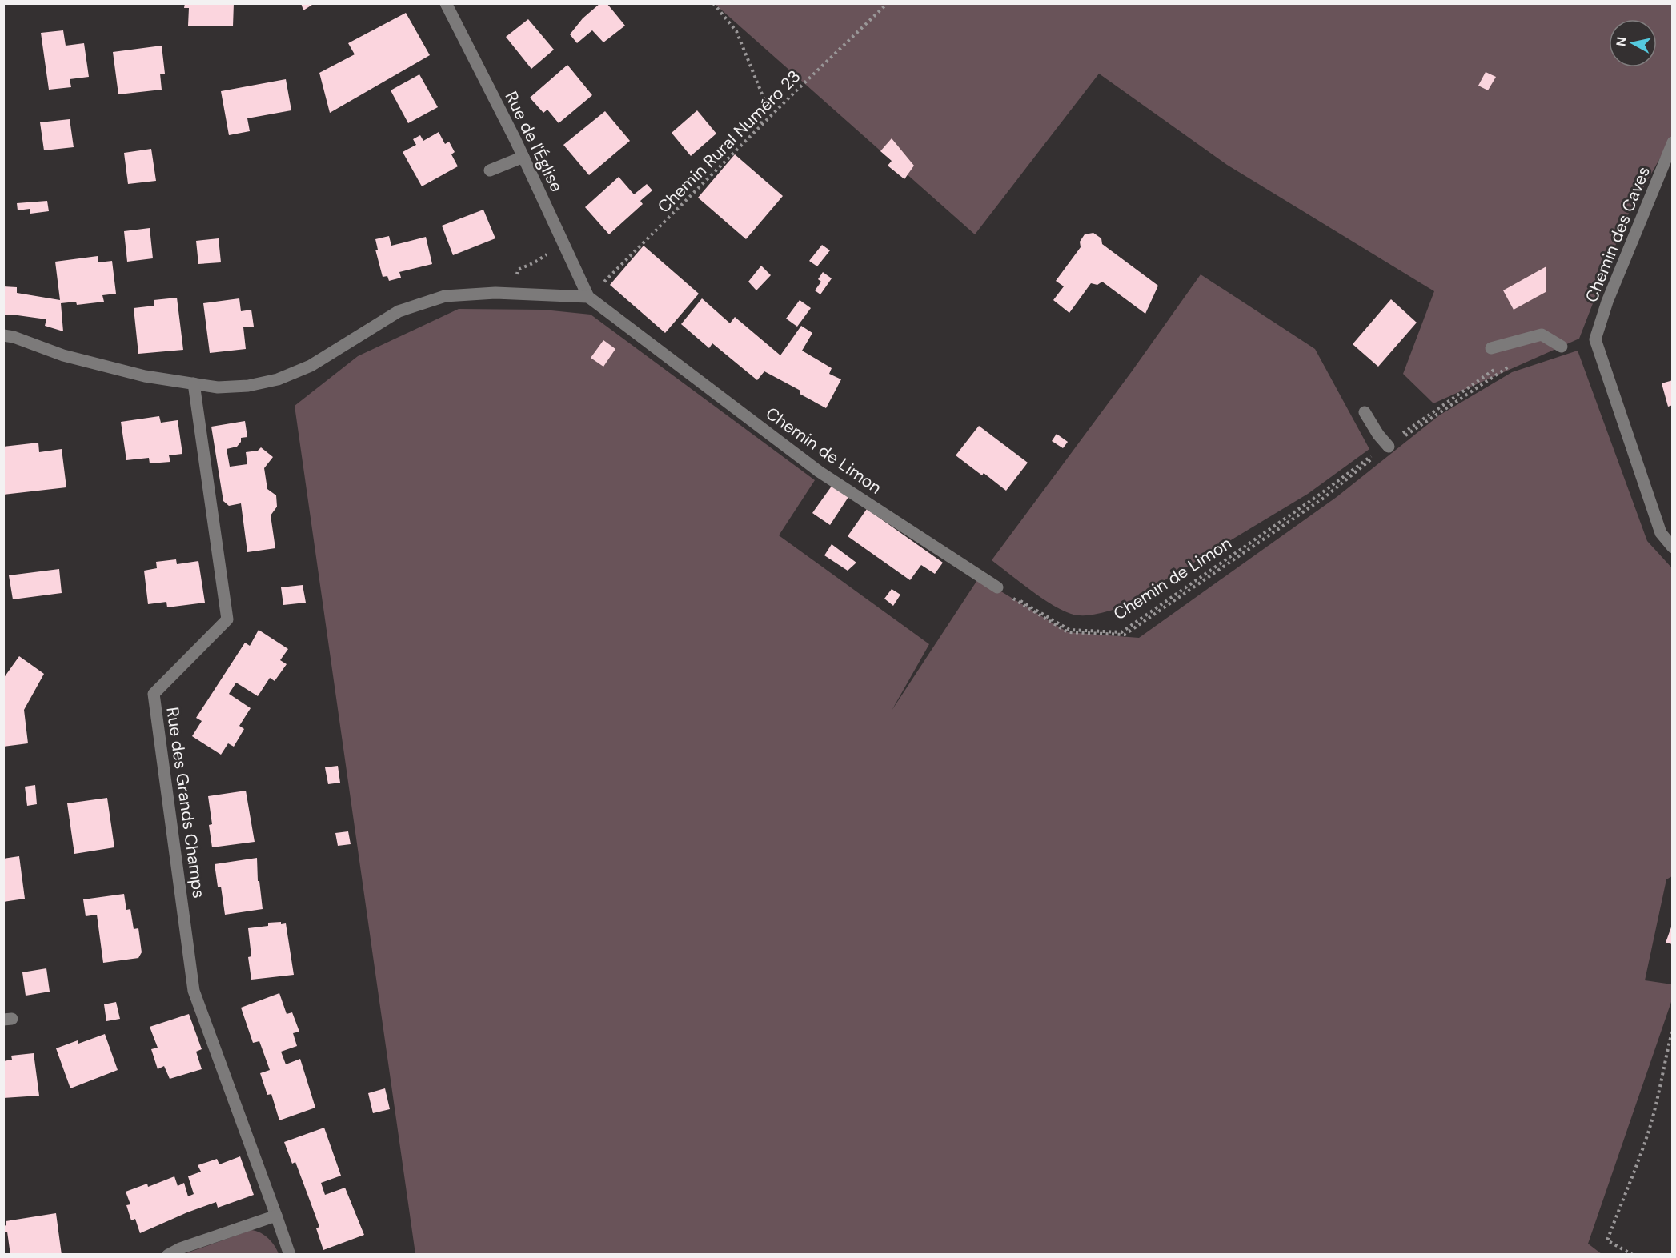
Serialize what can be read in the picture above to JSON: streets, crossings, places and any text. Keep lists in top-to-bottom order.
{
  "streets": {
    "street": [
      "Rue de l'Église",
      "Chemin des Caves",
      "Chemin de Limon",
      "Rue des Grands Champs"
    ],
    "path": ["Chemin Rural Numéro 23"]
  },
  "crossings": [
    ["Rue de l'Église", "Chemin Rural Numéro 23"],
    ["Rue de l'Église", "Chemin de Limon"],
    ["Chemin Rural Numéro 23", "Chemin de Limon"]
  ],
  "north": "left"
}
